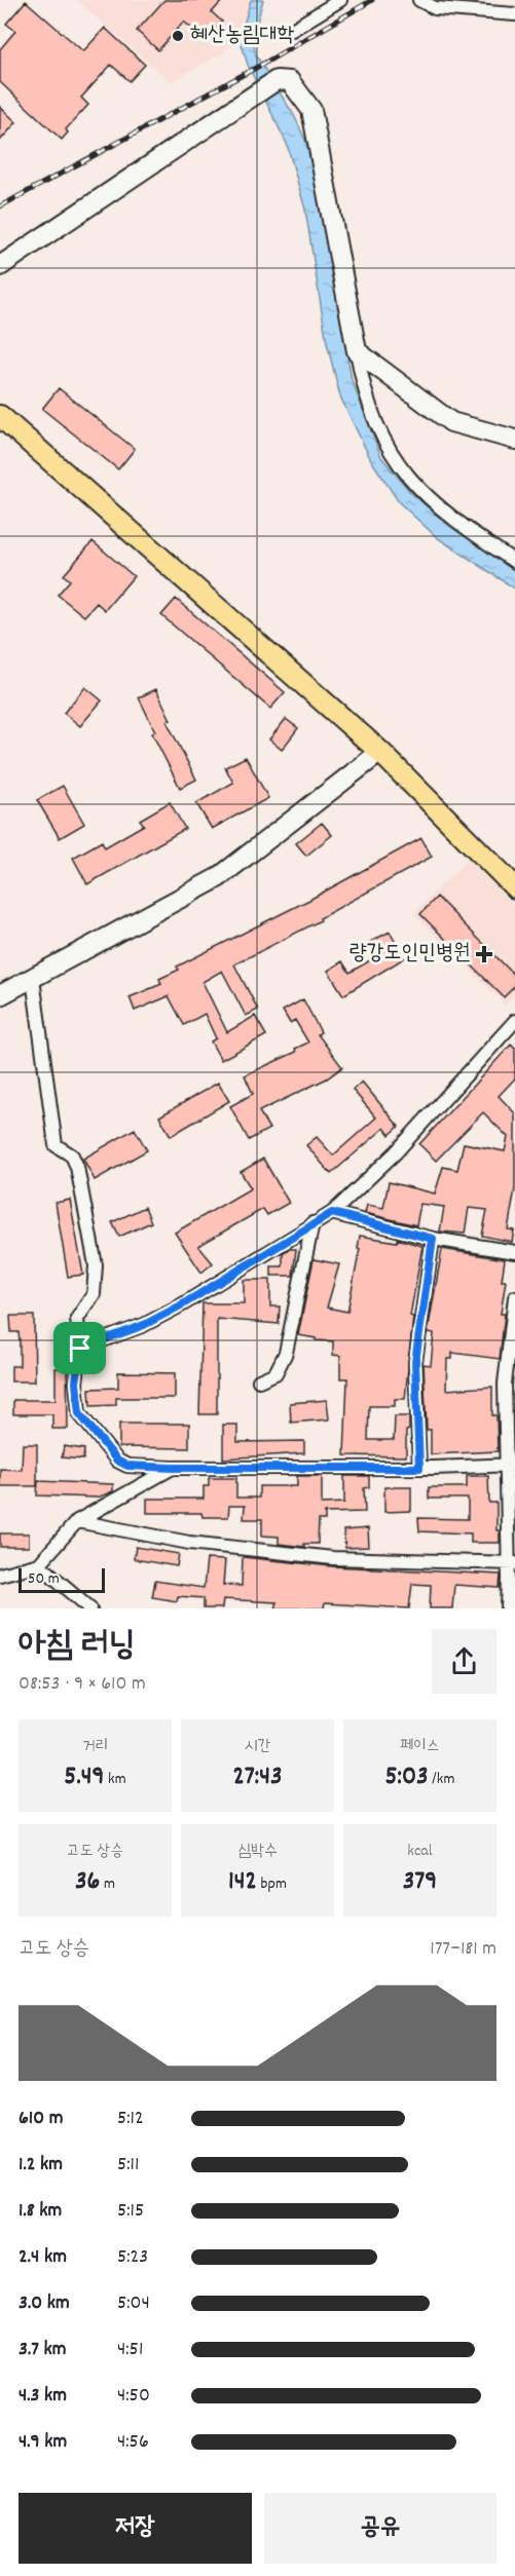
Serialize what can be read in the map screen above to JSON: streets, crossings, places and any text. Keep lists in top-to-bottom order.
{
  "places": {
    "other": ["혜산농림대학"],
    "health": ["량강도인민병원"]
  },
  "scale_bar": "50 m",
  "page": {
    "scale": "50 m",
    "heading": ["아침 러닝", "08:53 · 9 × 610 m"],
    "stats": [
      ["거리", "5.49 km"],
      ["시간", "27:43"],
      ["페이스", "5:03 /km"],
      ["고도 상승", "36 m"],
      ["심박수", "142 bpm"],
      ["kcal", "379"]
    ],
    "chart": ["고도 상승", "177–181 m"],
    "list": [
      {
        "name": "610 m",
        "note": "5:12"
      },
      {
        "name": "1.2 km",
        "note": "5:11"
      },
      {
        "name": "1.8 km",
        "note": "5:15"
      },
      {
        "name": "2.4 km",
        "note": "5:23"
      },
      {
        "name": "3.0 km",
        "note": "5:04"
      },
      {
        "name": "3.7 km",
        "note": "4:51"
      },
      {
        "name": "4.3 km",
        "note": "4:50"
      },
      {
        "name": "4.9 km",
        "note": "4:56"
      }
    ],
    "buttons": ["저장", "공유"]
  }
}
